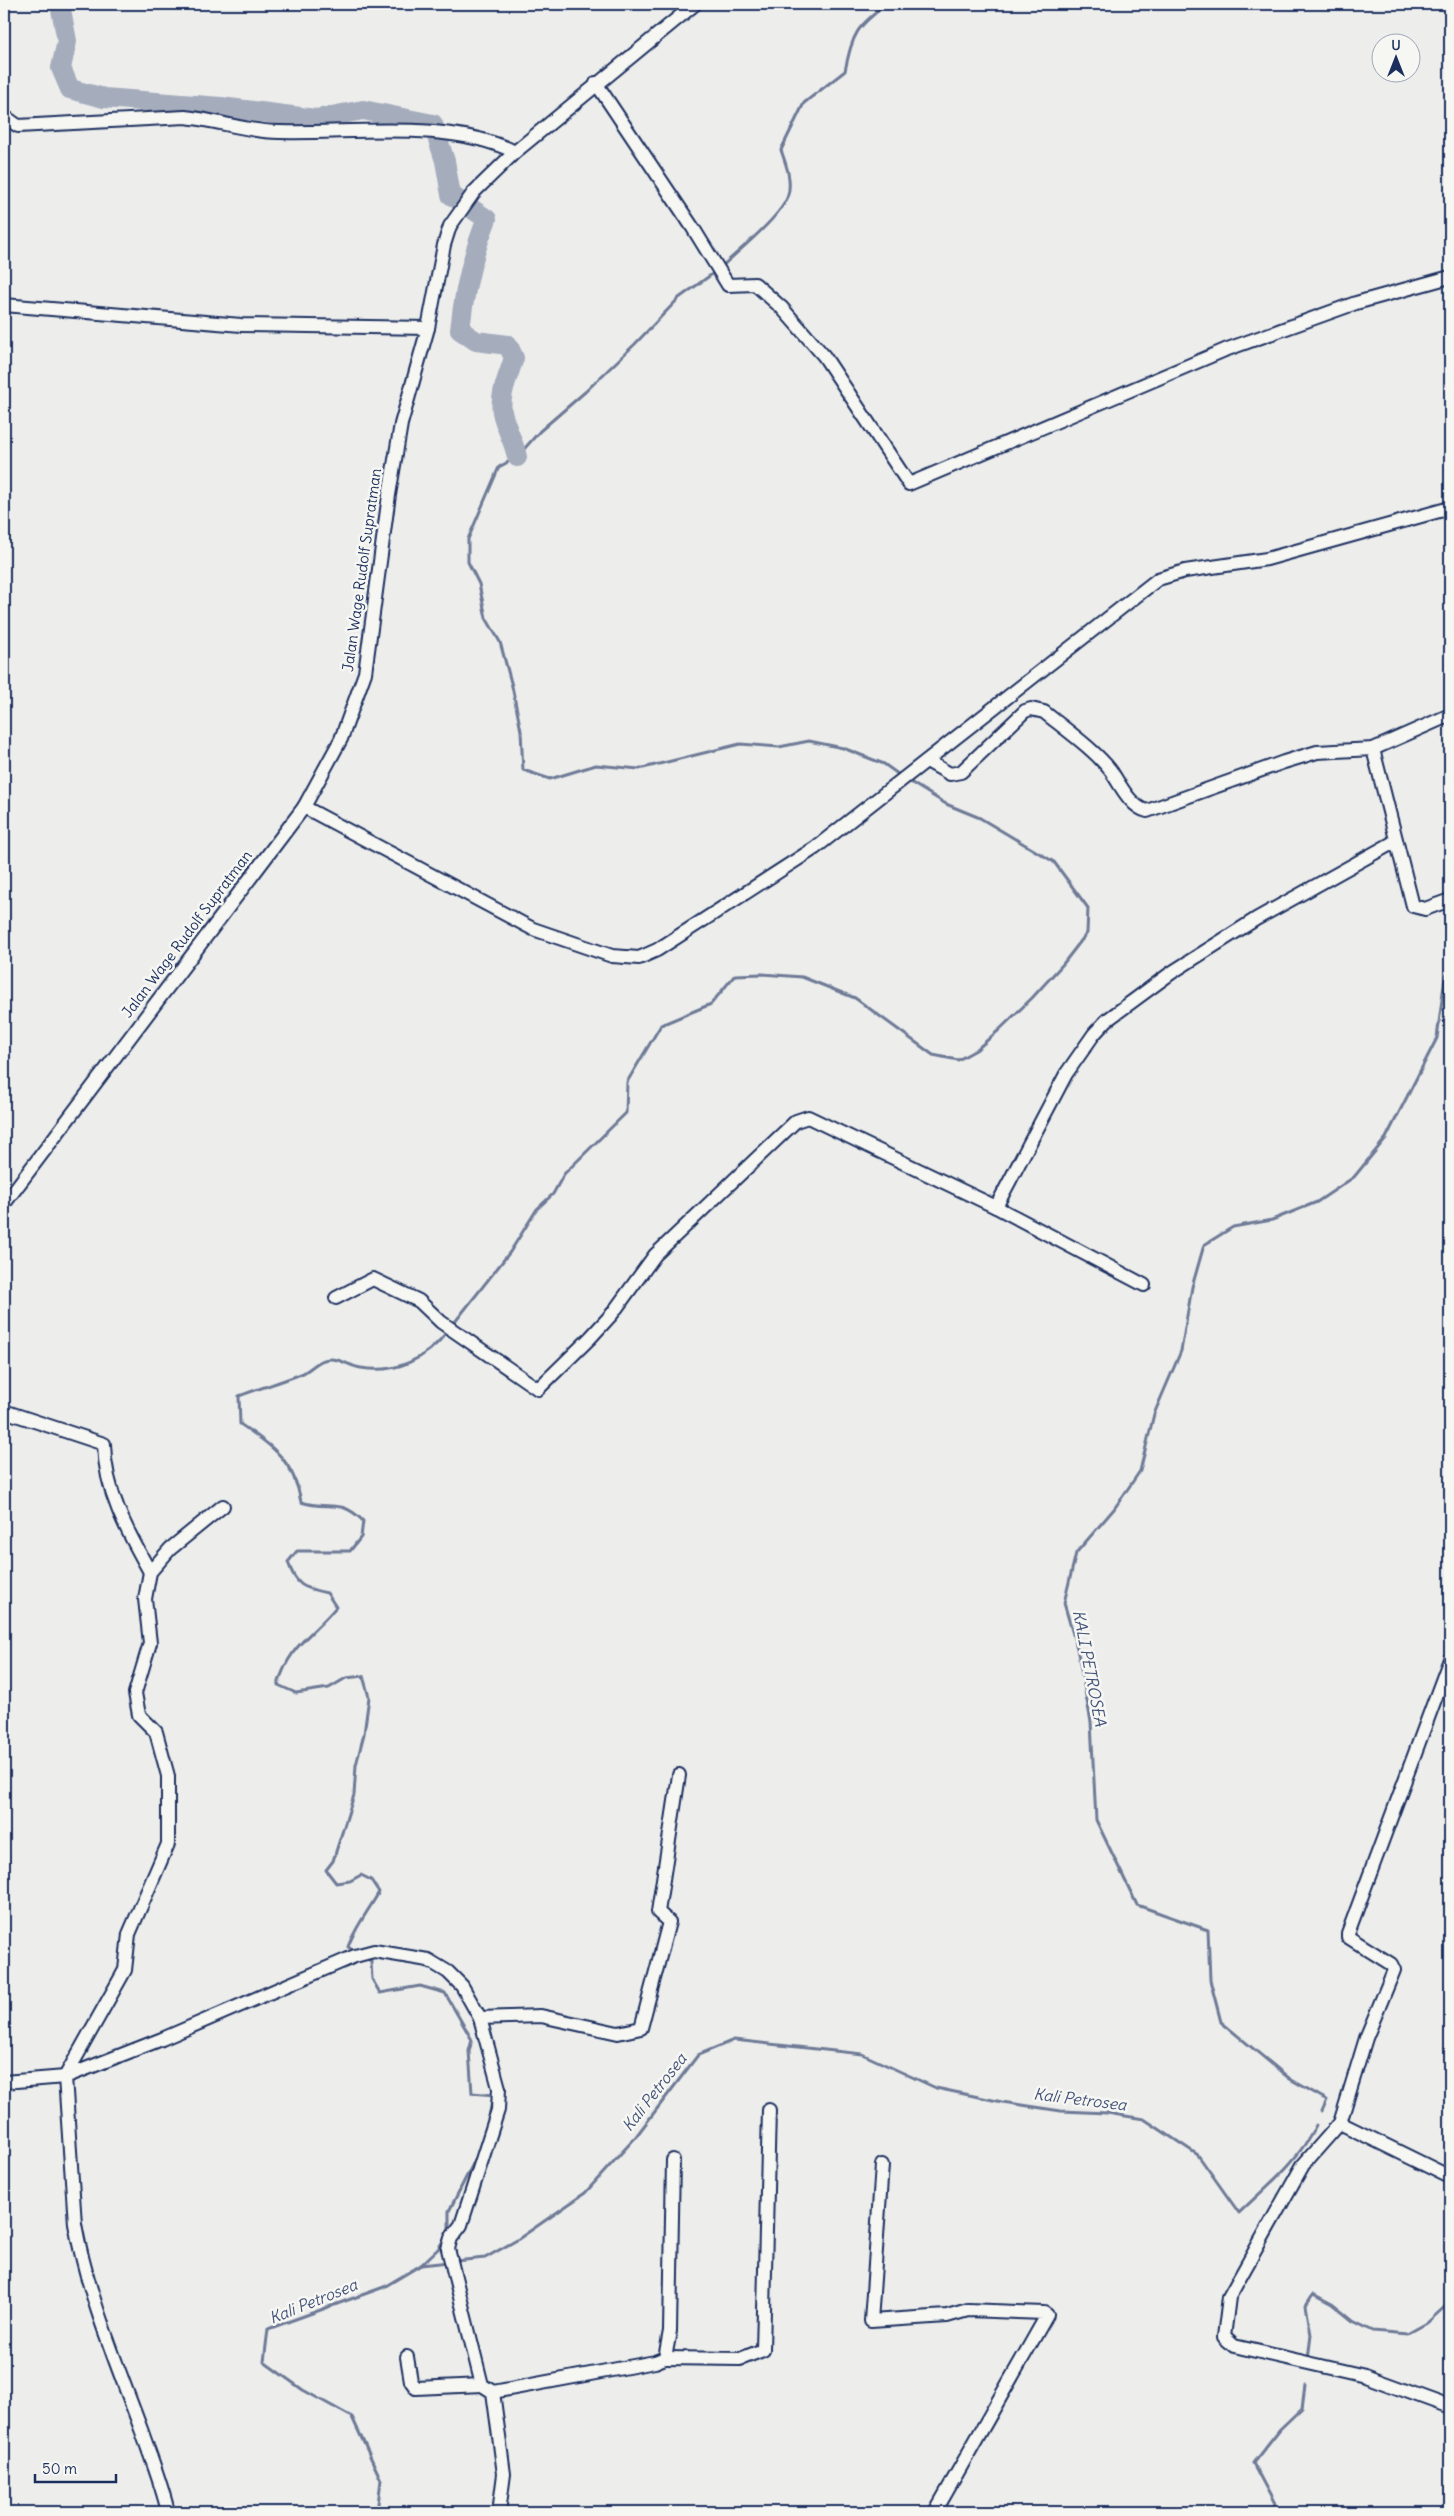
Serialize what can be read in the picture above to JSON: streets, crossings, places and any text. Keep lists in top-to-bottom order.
{
  "streets": {
    "street": ["Jalan Wage Rudolf Supratman"]
  },
  "water": ["KALI PETROSEA", "Kali Petrosea"],
  "scale_bar": "50 m",
  "north": "top"
}
